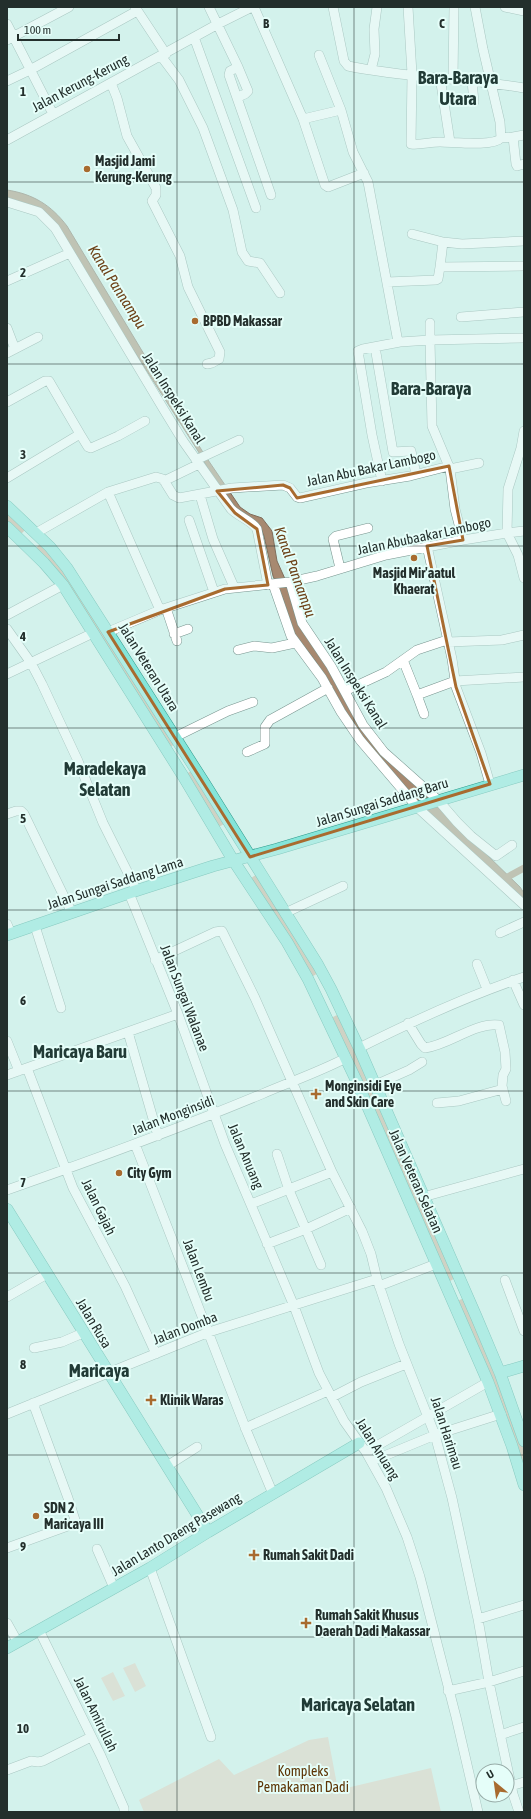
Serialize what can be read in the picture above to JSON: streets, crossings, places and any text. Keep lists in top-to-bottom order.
{
  "streets": {
    "main road": [
      "Jalan Veteran Utara",
      "Jalan Sungai Saddang Baru",
      "Jalan Sungai Saddang Lama",
      "Jalan Veteran Selatan",
      "Jalan Rusa",
      "Jalan Lanto Daeng Pasewang"
    ],
    "street": [
      "Jalan Kerung-Kerung",
      "Jalan Inspeksi Kanal",
      "Jalan Abu Bakar Lambogo",
      "Jalan Abubaakar Lambogo",
      "Jalan Sungai Walanae",
      "Jalan Monginsidi",
      "Jalan Anuang",
      "Jalan Gajah",
      "Jalan Lembu",
      "Jalan Domba",
      "Jalan Harimau",
      "Jalan Amirullah"
    ]
  },
  "crossings": [
    ["Jalan Inspeksi Kanal", "Jalan Abu Bakar Lambogo"],
    ["Jalan Inspeksi Kanal", "Jalan Abubaakar Lambogo"],
    ["Jalan Inspeksi Kanal", "Jalan Sungai Saddang Baru"],
    ["Jalan Abubaakar Lambogo", "Jalan Veteran Utara"],
    ["Jalan Veteran Utara", "Jalan Sungai Saddang Baru"],
    ["Jalan Veteran Utara", "Jalan Sungai Saddang Lama"],
    ["Jalan Veteran Utara", "Jalan Veteran Selatan"],
    ["Jalan Sungai Saddang Baru", "Jalan Sungai Saddang Lama"],
    ["Jalan Sungai Saddang Baru", "Jalan Veteran Selatan"],
    ["Jalan Sungai Saddang Lama", "Jalan Sungai Walanae"],
    ["Jalan Sungai Saddang Lama", "Jalan Veteran Selatan"],
    ["Jalan Sungai Walanae", "Jalan Monginsidi"],
    ["Jalan Sungai Walanae", "Jalan Anuang"],
    ["Jalan Sungai Walanae", "Jalan Harimau"],
    ["Jalan Monginsidi", "Jalan Anuang"],
    ["Jalan Monginsidi", "Jalan Veteran Selatan"],
    ["Jalan Monginsidi", "Jalan Gajah"],
    ["Jalan Monginsidi", "Jalan Lembu"],
    ["Jalan Monginsidi", "Jalan Harimau"],
    ["Jalan Anuang", "Jalan Domba"],
    ["Jalan Anuang", "Jalan Lanto Daeng Pasewang"],
    ["Jalan Veteran Selatan", "Jalan Domba"],
    ["Jalan Gajah", "Jalan Domba"],
    ["Jalan Lembu", "Jalan Domba"],
    ["Jalan Lembu", "Jalan Lanto Daeng Pasewang"],
    ["Jalan Rusa", "Jalan Domba"],
    ["Jalan Rusa", "Jalan Lanto Daeng Pasewang"],
    ["Jalan Domba", "Jalan Harimau"],
    ["Jalan Lanto Daeng Pasewang", "Jalan Amirullah"]
  ],
  "districts": [
    "Bara-Baraya Utara",
    "Bara-Baraya",
    "Maradekaya Selatan",
    "Maricaya Baru",
    "Maricaya",
    "Maricaya Selatan"
  ],
  "water": ["Kanal Pannampu"],
  "parks": ["Kompleks Pemakaman Dadi"],
  "places": {
    "other": [
      "Masjid Jami Kerung-Kerung",
      "BPBD Makassar",
      "Masjid Mir'aatul Khaerat",
      "City Gym",
      "SDN 2 Maricaya III"
    ],
    "health": [
      "Monginsidi Eye and Skin Care",
      "Klinik Waras",
      "Rumah Sakit Dadi",
      "Rumah Sakit Khusus Daerah Dadi Makassar"
    ]
  },
  "scale_bar": "100 m",
  "north": "top left",
  "grid": {
    "columns": ["B", "C"],
    "rows": [
      "1",
      "2",
      "3",
      "4",
      "5",
      "6",
      "7",
      "8",
      "9",
      "10"
    ]
  }
}
